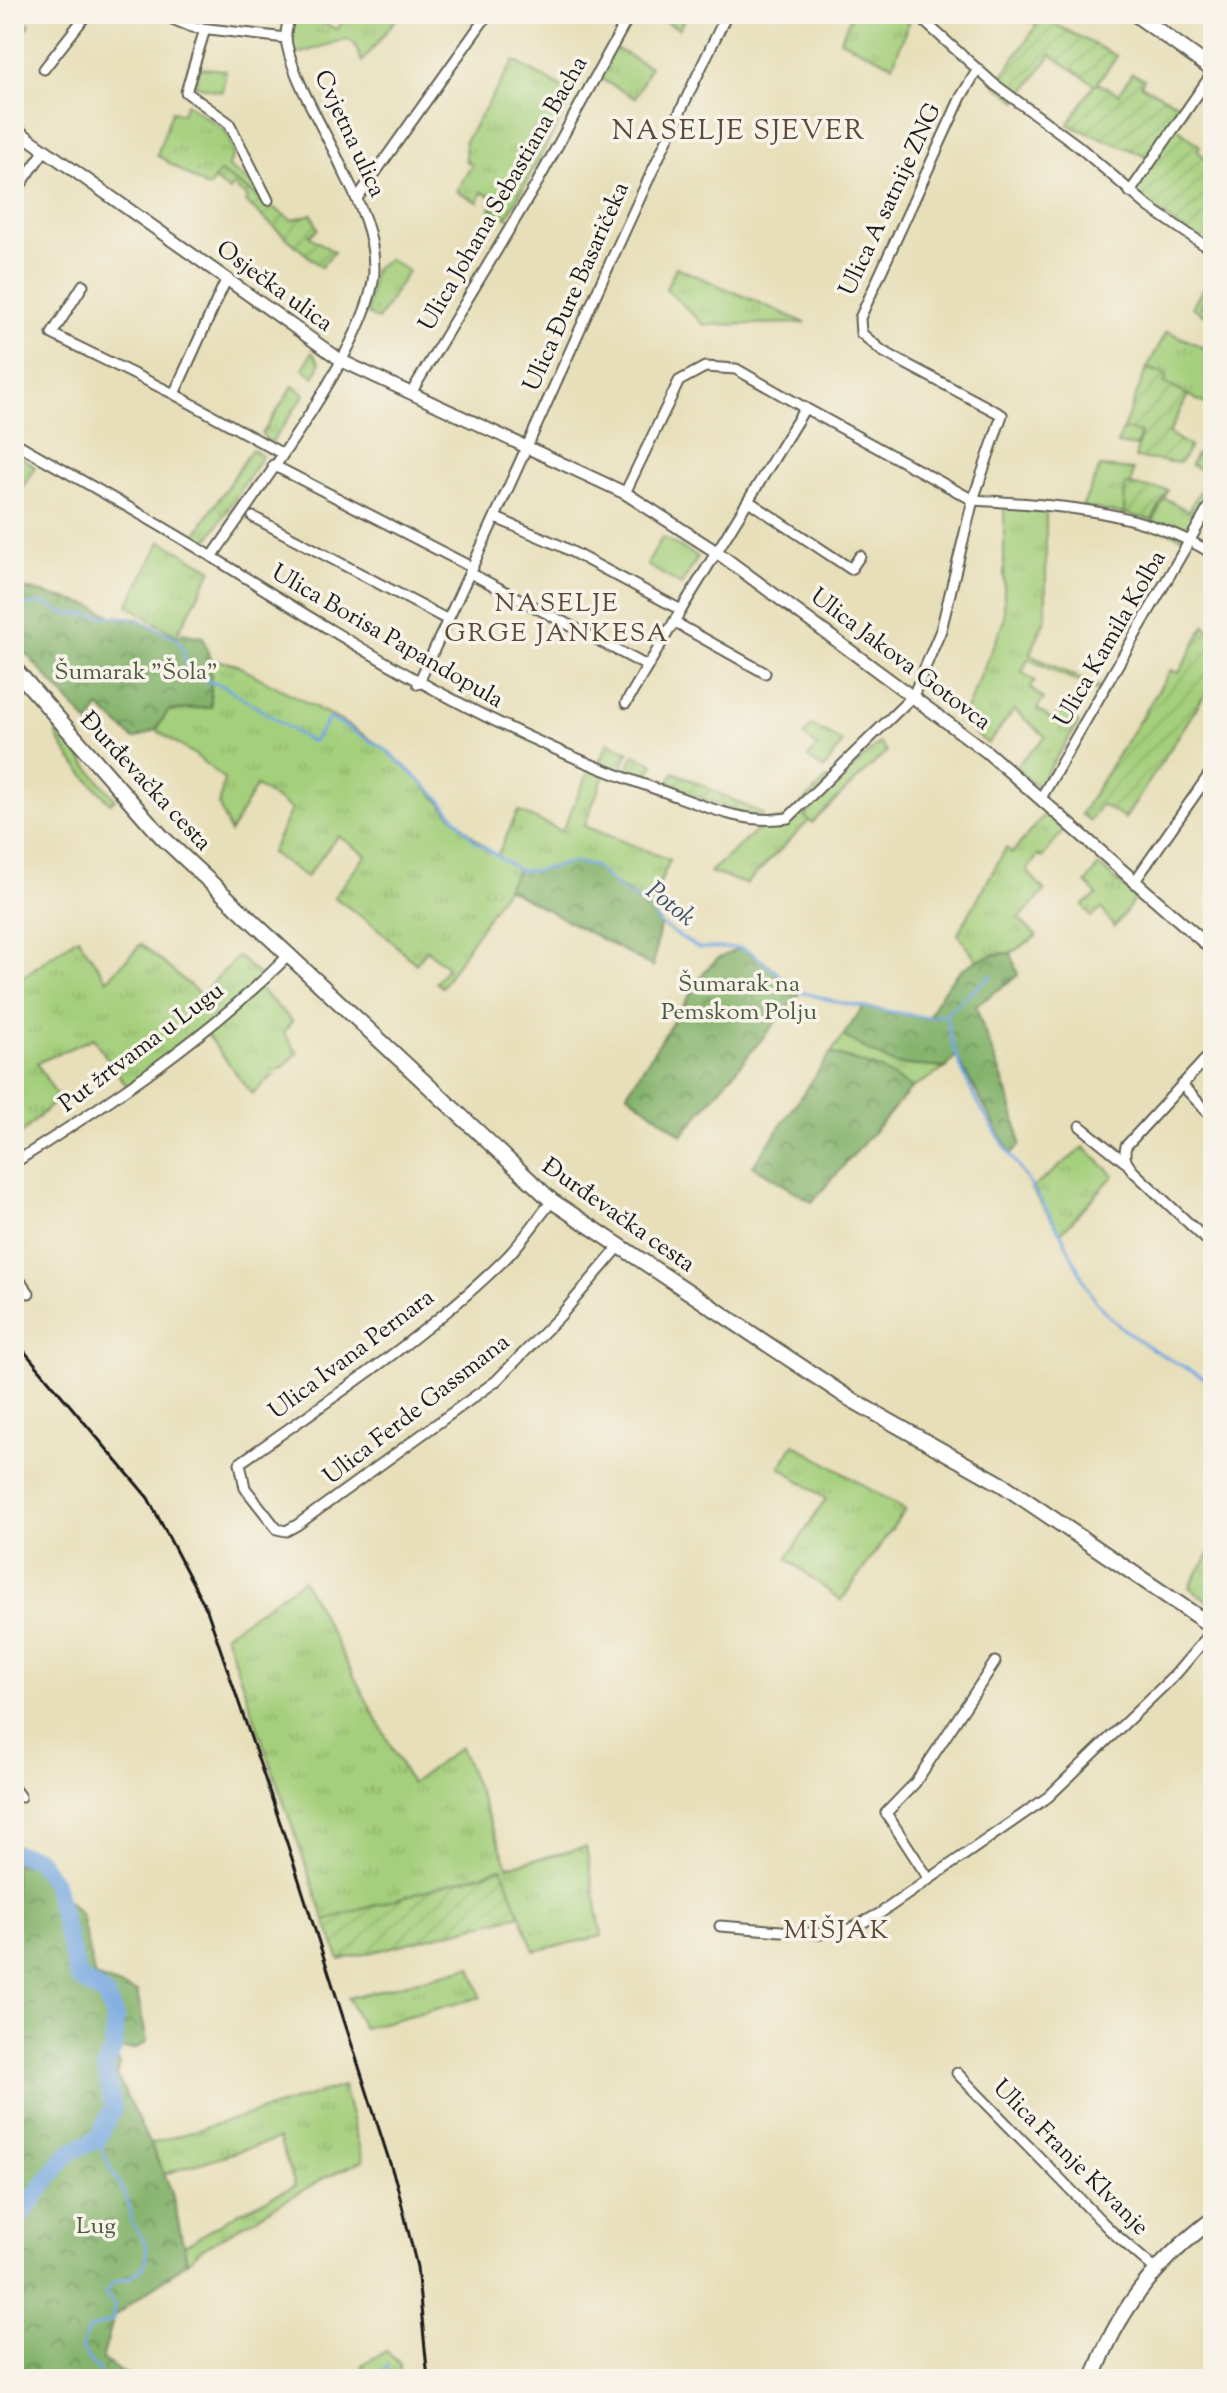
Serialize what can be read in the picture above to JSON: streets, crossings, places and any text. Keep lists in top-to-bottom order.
{
  "streets": {
    "main road": ["Đurđevačka cesta"],
    "street": [
      "Cvjetna ulica",
      "Ulica Johana Sebastiana Bacha",
      "Ulica A satnije ZNG",
      "Osječka ulica",
      "Ulica Đure Basaričeka",
      "Ulica Borisa Papandopula",
      "Ulica Kamila Kolba",
      "Ulica Jakova Gotovca",
      "Put žrtvama u Lugu",
      "Ulica Ivana Pernara",
      "Ulica Ferde Gassmana",
      "Ulica Franje Klvanje"
    ]
  },
  "crossings": [
    ["Cvjetna ulica", "Osječka ulica"],
    ["Cvjetna ulica", "Ulica Borisa Papandopula"],
    ["Ulica Johana Sebastiana Bacha", "Osječka ulica"],
    ["Osječka ulica", "Ulica Đure Basaričeka"],
    ["Osječka ulica", "Ulica Jakova Gotovca"],
    ["Ulica Đure Basaričeka", "Ulica Borisa Papandopula"],
    ["Ulica Đure Basaričeka", "Ulica Jakova Gotovca"],
    ["Ulica Borisa Papandopula", "Ulica Jakova Gotovca"],
    ["Ulica Kamila Kolba", "Ulica Jakova Gotovca"],
    ["Đurđevačka cesta", "Put žrtvama u Lugu"],
    ["Đurđevačka cesta", "Ulica Ivana Pernara"],
    ["Đurđevačka cesta", "Ulica Ferde Gassmana"],
    ["Ulica Ivana Pernara", "Ulica Ferde Gassmana"]
  ],
  "districts": ["NASELJE SJEVER", "NASELJE GRGE JANKESA", "MIŠJAK"],
  "water": ["Potok"],
  "parks": ["Šumarak \"Šola\"", "Šumarak na Pemskom Polju", "Lug"]
}
